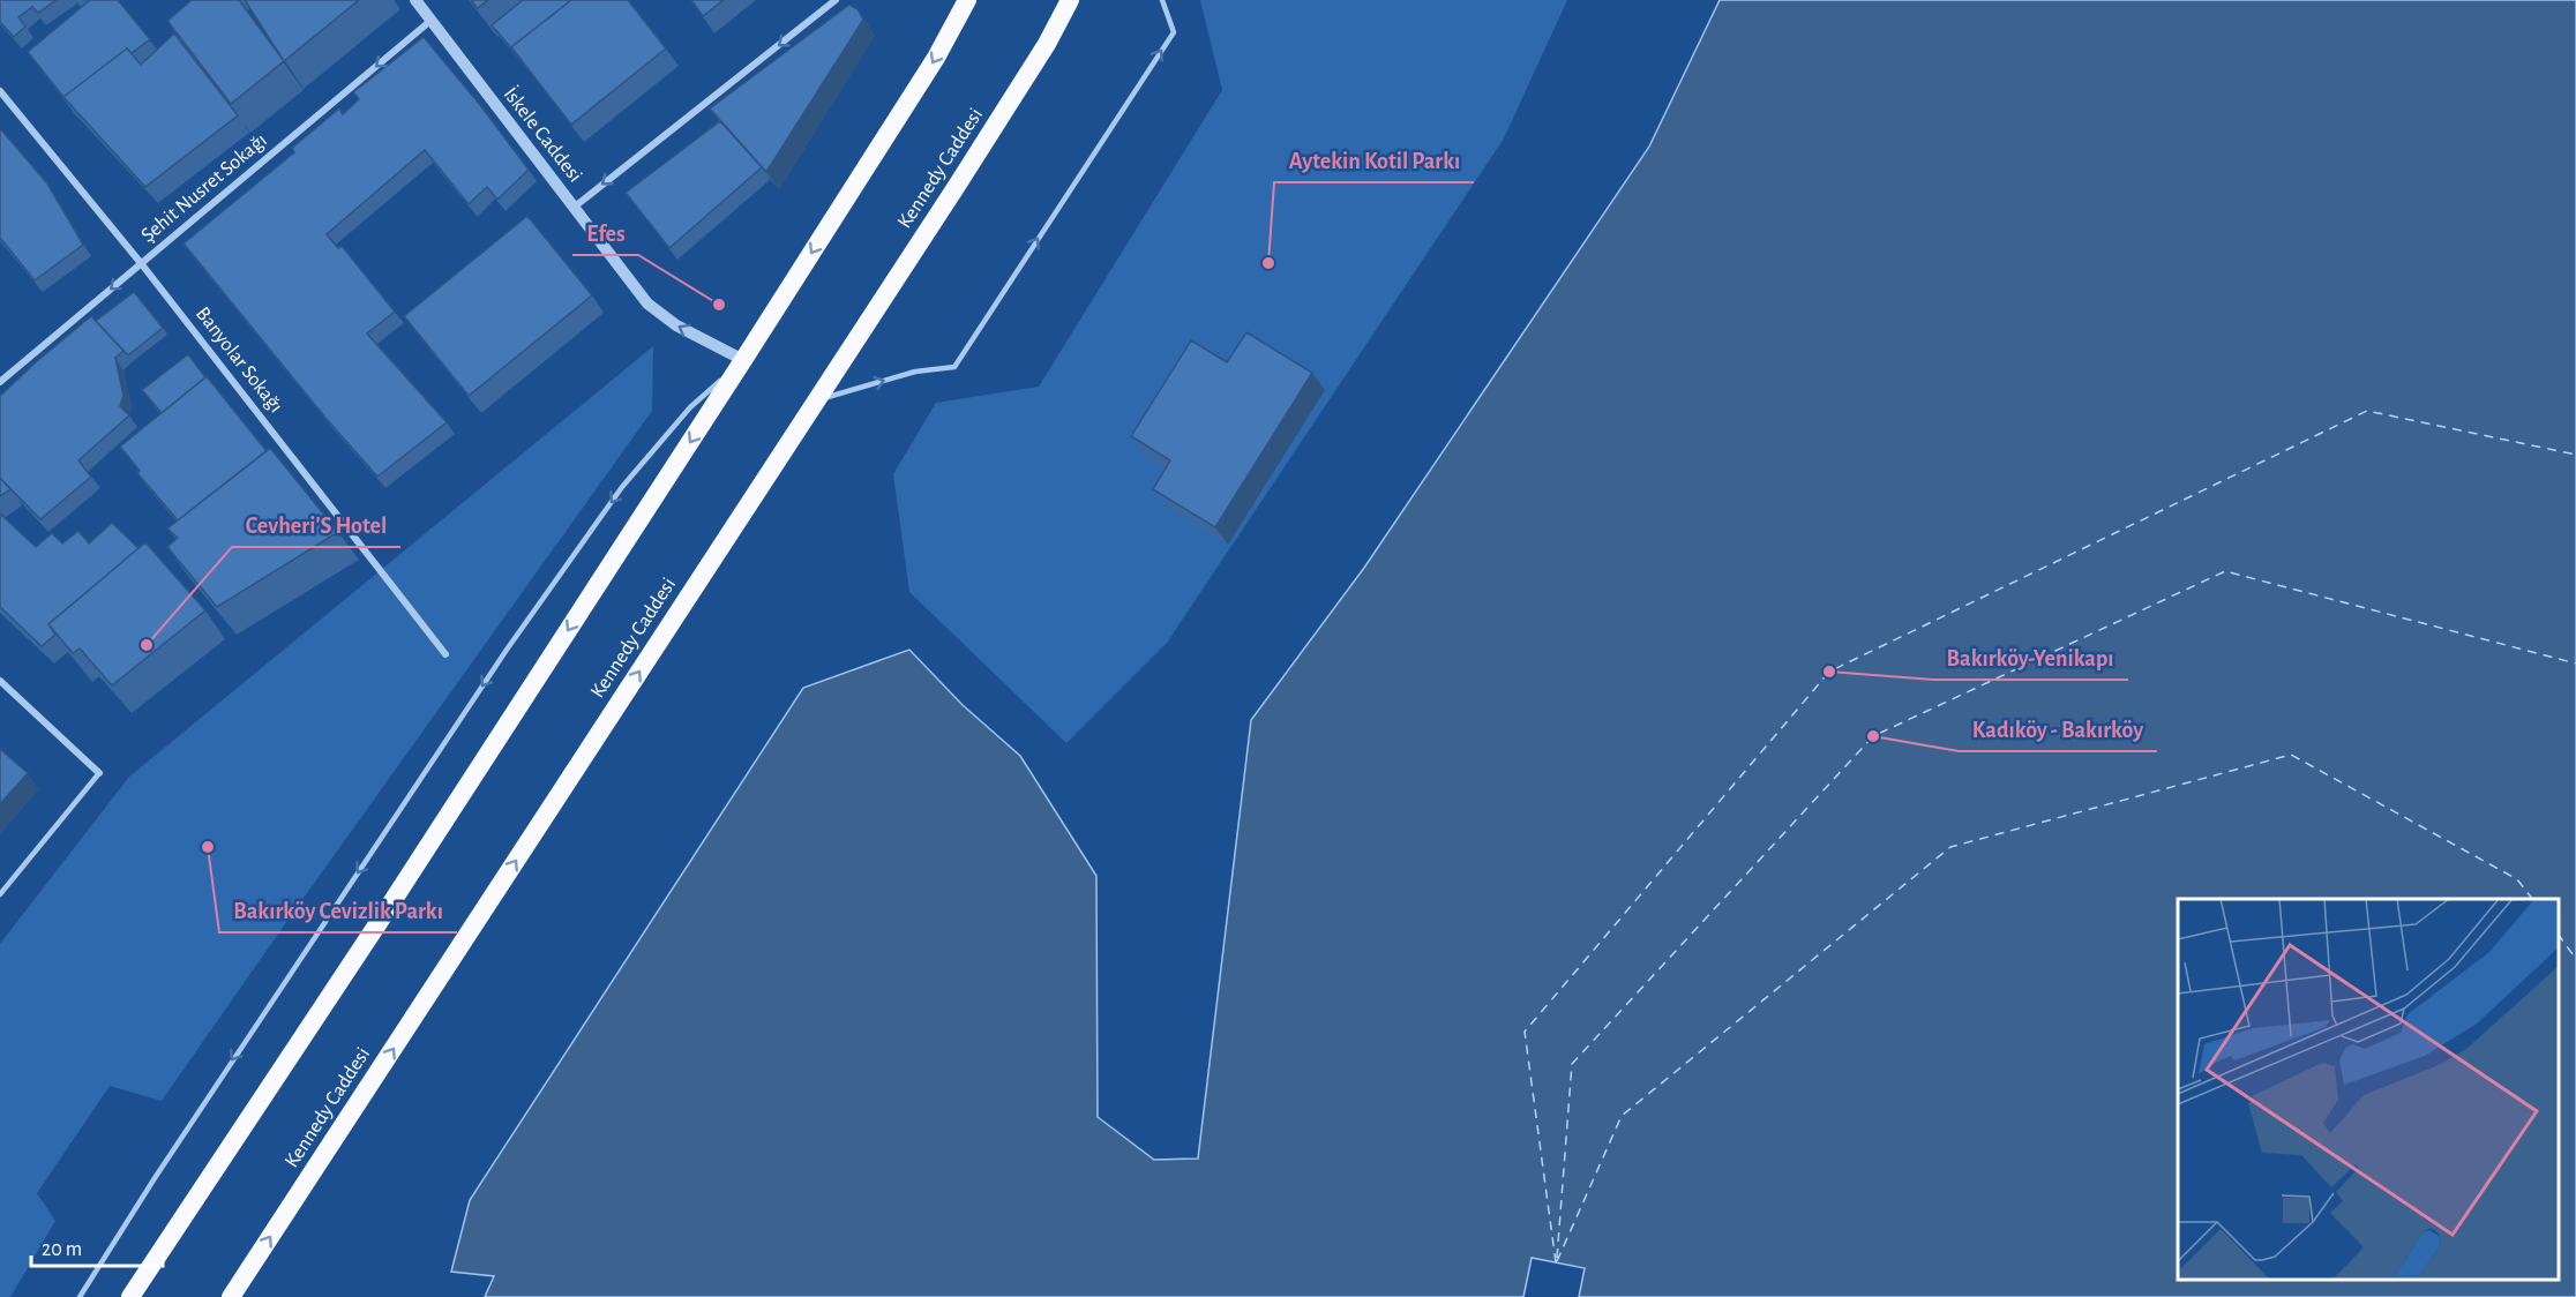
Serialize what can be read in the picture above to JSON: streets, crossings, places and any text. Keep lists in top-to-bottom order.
{
  "streets": {
    "highway": ["Kennedy Caddesi"],
    "street": ["İskele Caddesi", "Şehit Nusret Sokağı", "Banyolar Sokağı"]
  },
  "crossings": [
    ["İskele Caddesi", "Şehit Nusret Sokağı"],
    ["Şehit Nusret Sokağı", "Banyolar Sokağı"]
  ],
  "one_way": ["İskele Caddesi", "Şehit Nusret Sokağı"],
  "places": [
    "Aytekin Kotil Parkı",
    "Efes",
    "Cevheri'S Hotel",
    "Bakırköy-Yenikapı",
    "Kadıköy - Bakırköy",
    "Bakırköy Cevizlik Parkı"
  ],
  "scale_bar": "20 m"
}
